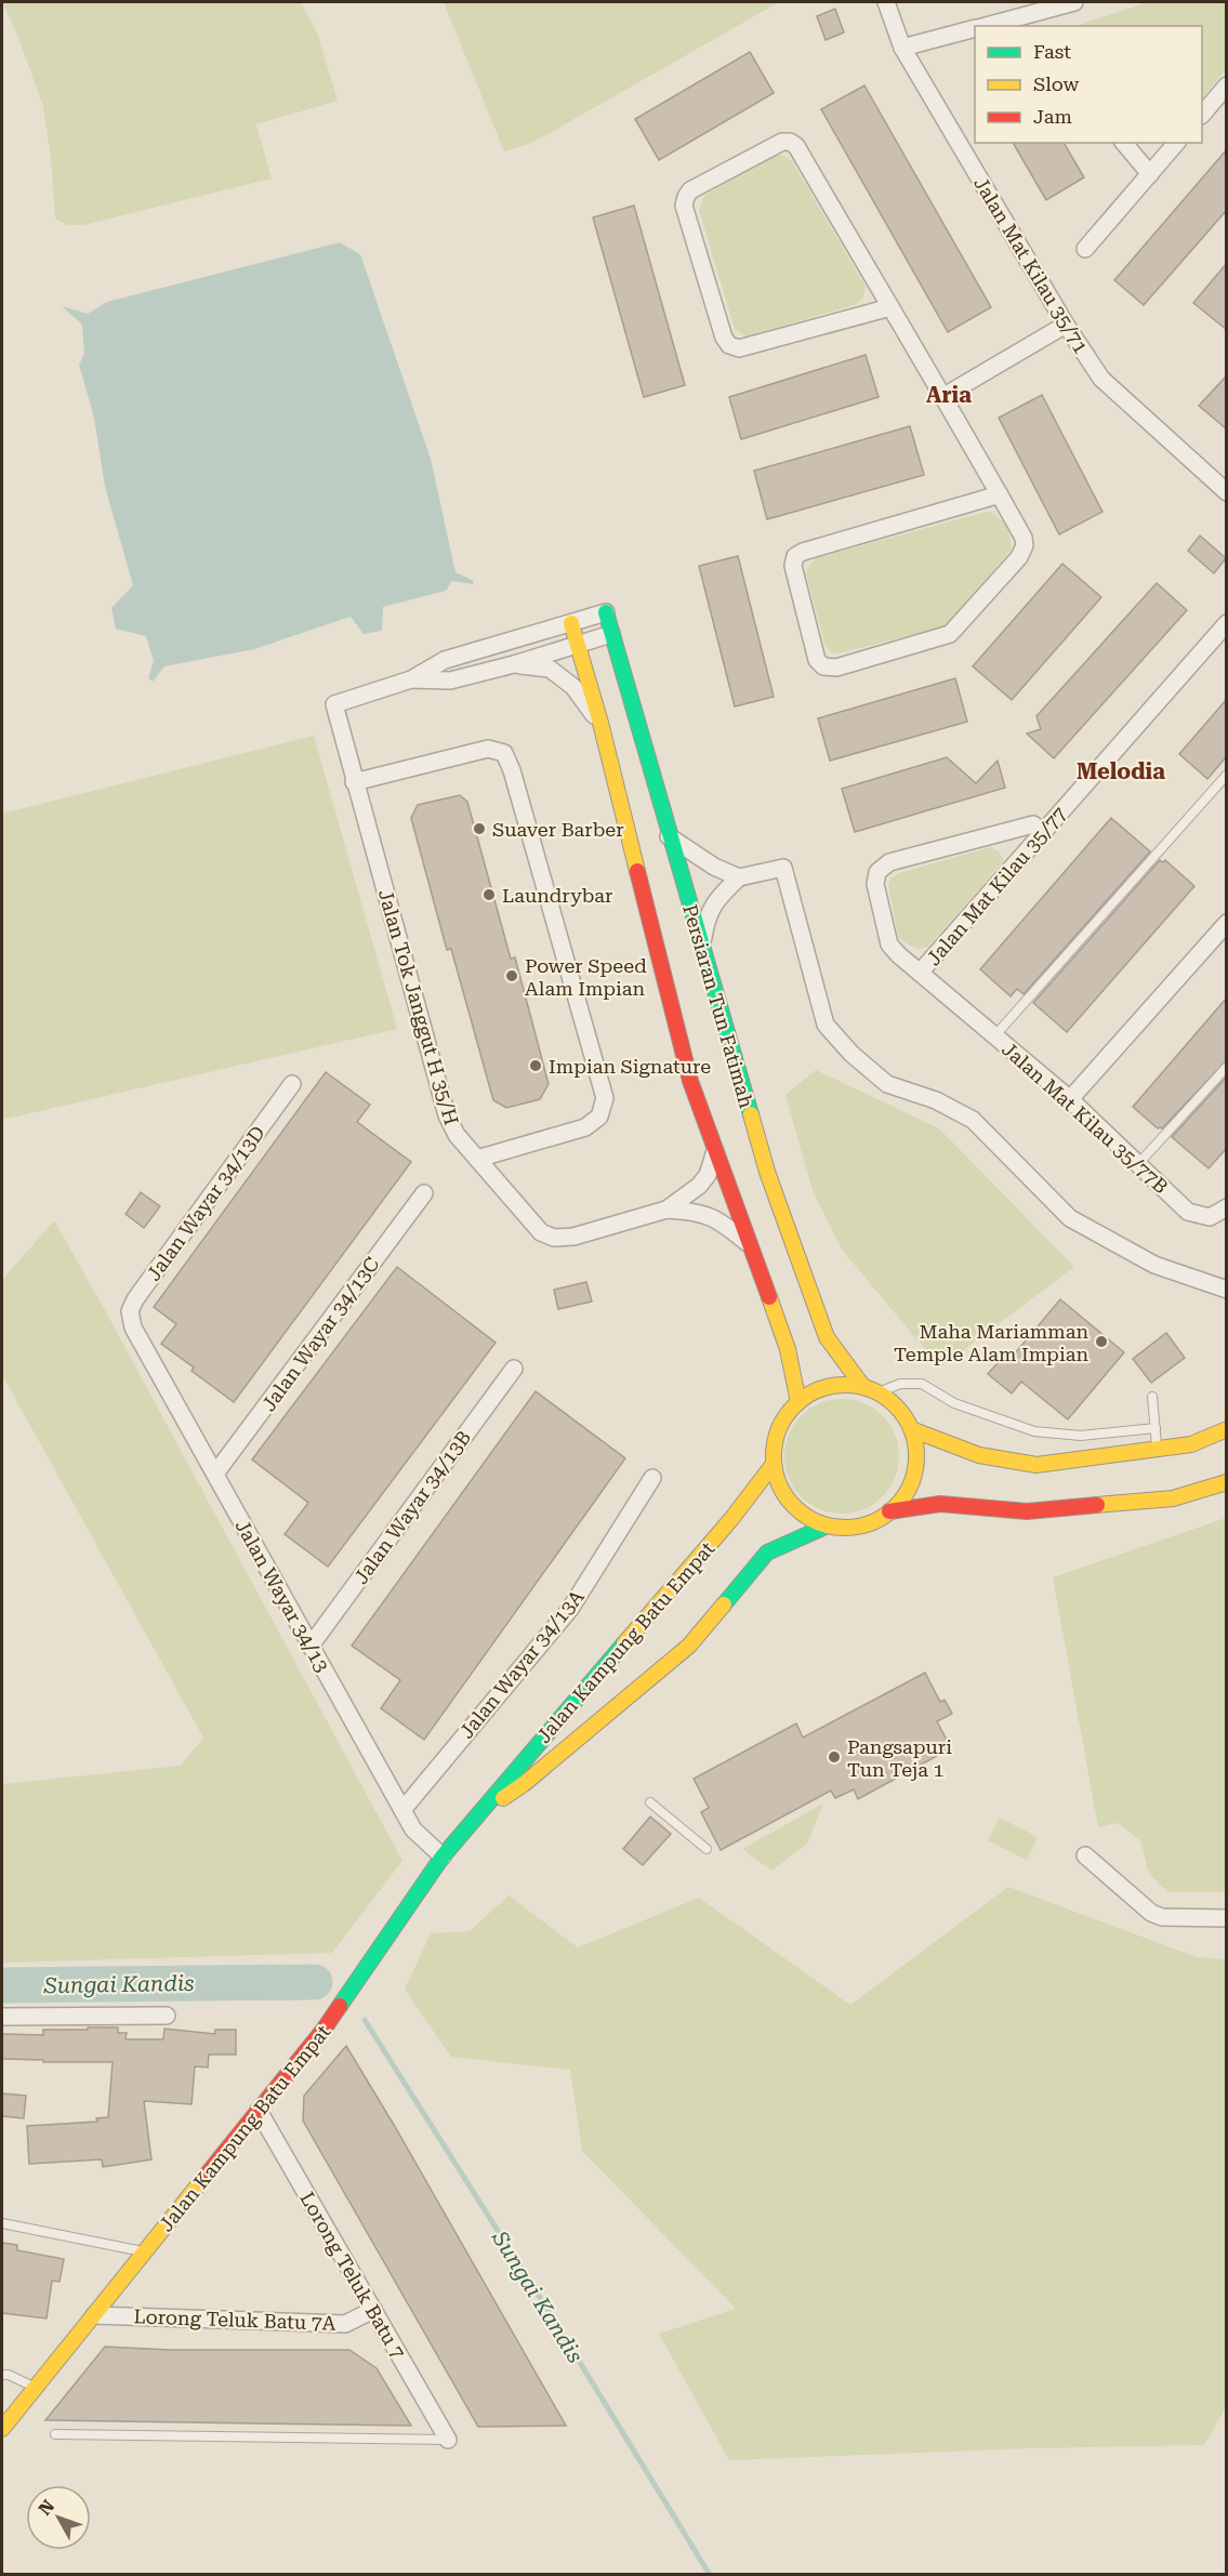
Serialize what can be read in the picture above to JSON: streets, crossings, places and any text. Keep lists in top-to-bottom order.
{
  "streets": {
    "main road": ["Persiaran Tun Fatimah", "Jalan Kampung Batu Empat"],
    "street": [
      "Jalan Mat Kilau 35/71",
      "Jalan Mat Kilau 35/77",
      "Jalan Tok Janggut H 35/H",
      "Jalan Mat Kilau 35/77B",
      "Jalan Wayar 34/13D",
      "Jalan Wayar 34/13C",
      "Jalan Wayar 34/13B",
      "Jalan Wayar 34/13",
      "Jalan Wayar 34/13A",
      "Lorong Teluk Batu 7",
      "Lorong Teluk Batu 7A"
    ]
  },
  "crossings": [
    ["Jalan Mat Kilau 35/77", "Jalan Mat Kilau 35/77B"],
    ["Persiaran Tun Fatimah", "Jalan Kampung Batu Empat"],
    ["Jalan Wayar 34/13D", "Jalan Wayar 34/13"],
    ["Jalan Wayar 34/13C", "Jalan Wayar 34/13"],
    ["Jalan Wayar 34/13B", "Jalan Wayar 34/13"],
    ["Jalan Wayar 34/13", "Jalan Kampung Batu Empat"],
    ["Jalan Wayar 34/13", "Jalan Wayar 34/13A"],
    ["Jalan Kampung Batu Empat", "Lorong Teluk Batu 7"],
    ["Jalan Kampung Batu Empat", "Lorong Teluk Batu 7A"],
    ["Lorong Teluk Batu 7", "Lorong Teluk Batu 7A"]
  ],
  "districts": ["Aria", "Melodia"],
  "water": ["Sungai Kandis"],
  "places": [
    "Suaver Barber",
    "Laundrybar",
    "Power Speed Alam Impian",
    "Impian Signature",
    "Maha Mariamman Temple Alam Impian",
    "Pangsapuri Tun Teja 1"
  ],
  "legend": ["Fast", "Slow", "Jam"],
  "north": "top left"
}
